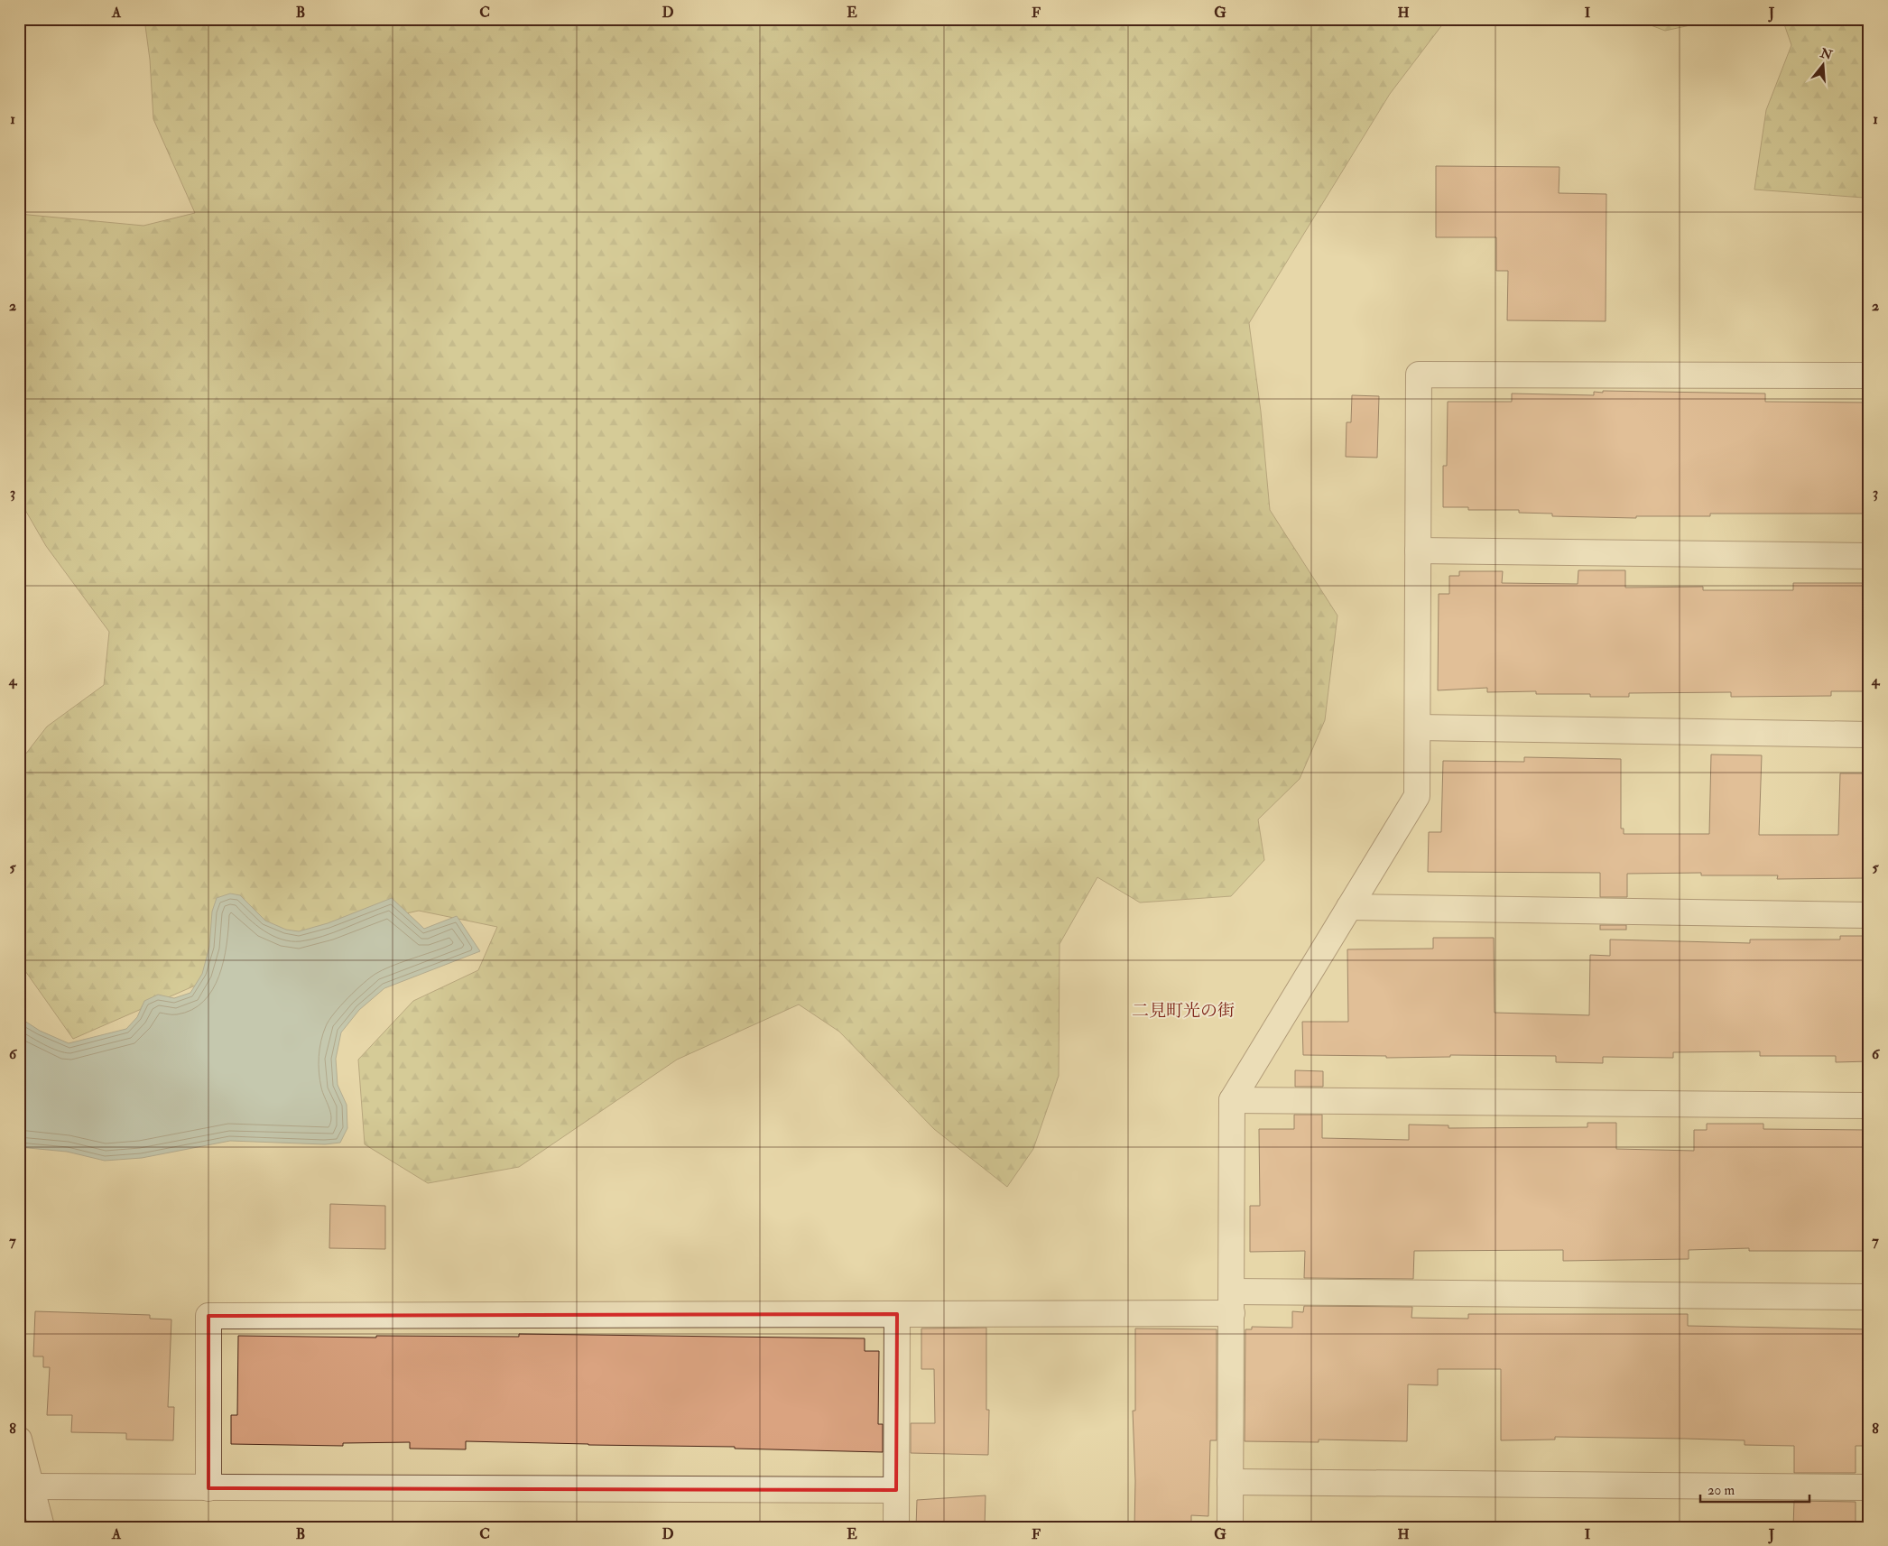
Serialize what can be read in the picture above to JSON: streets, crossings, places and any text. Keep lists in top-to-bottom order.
{
  "districts": ["二見町光の街"],
  "scale_bar": "20 m",
  "north": "top",
  "grid": {
    "columns": [
      "A",
      "B",
      "C",
      "D",
      "E",
      "F",
      "G",
      "H",
      "I",
      "J"
    ],
    "rows": [
      "1",
      "2",
      "3",
      "4",
      "5",
      "6",
      "7",
      "8"
    ]
  }
}
